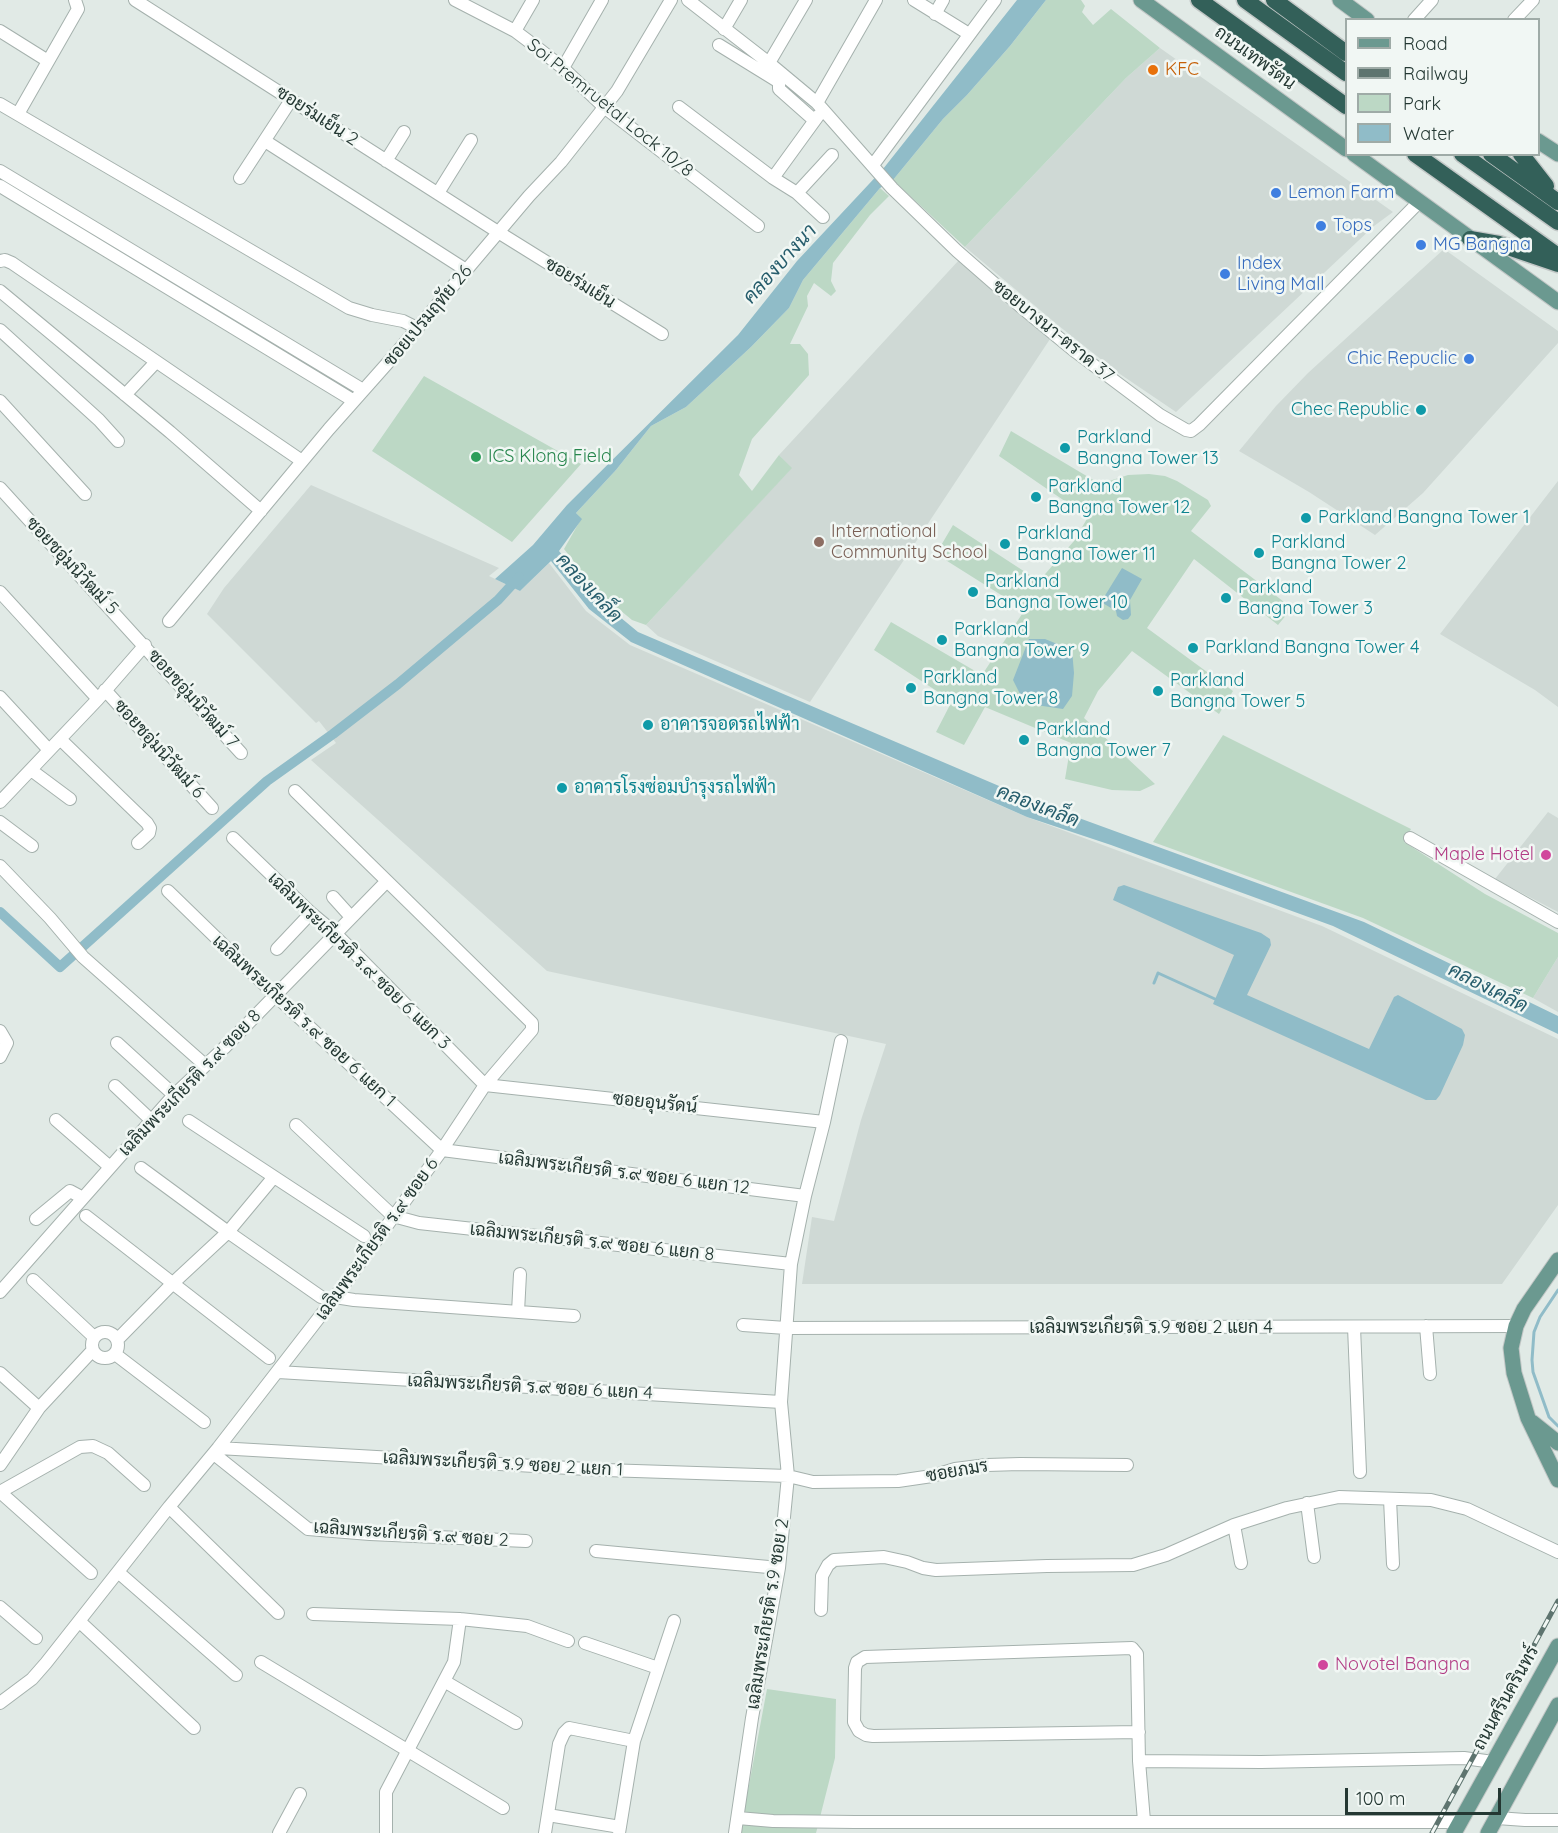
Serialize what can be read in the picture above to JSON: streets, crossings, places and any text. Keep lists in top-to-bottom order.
{
  "streets": {
    "highway": ["ถนนเทพรัตน"],
    "main road": ["ถนนศรีนครินทร์"],
    "street": [
      "Soi Premruetal Lock 10/8",
      "ซอยร่มเย็น 2",
      "ซอยร่มเย็น",
      "ซอยเปรมฤทัย 26",
      "ซอยบางนา-ตราด 37",
      "ซอยชอุ่มนิวัฒม์ 5",
      "ซอยชอุ่มนิวัฒม์ 7",
      "ซอยชอุ่มนิวัฒม์ 6",
      "เฉลิมพระเกียรติ ร.๙ ซอย 6 แยก 3",
      "เฉลิมพระเกียรติ ร.๙ ซอย 6 แยก 1",
      "เฉลิมพระเกียรติ ร.๙ ซอย 8",
      "ซอยอุนรัดน์",
      "เฉลิมพระเกียรติ ร.๙ ซอย 6 แยก 12",
      "เฉลิมพระเกียรติ ร.๙ ซอย 6",
      "เฉลิมพระเกียรติ ร.๙ ซอย 6 แยก 8",
      "เฉลิมพระเกียรติ ร.9 ซอย 2 แยก 4",
      "เฉลิมพระเกียรติ ร.๙ ซอย 6 แยก 4",
      "เฉลิมพระเกียรติ ร.9 ซอย 2 แยก 1",
      "ซอยภมร",
      "เฉลิมพระเกียรติ ร.๙ ซอย 2",
      "เฉลิมพระเกียรติ ร.9 ซอย 2"
    ]
  },
  "crossings": [
    ["Soi Premruetal Lock 10/8", "ซอยเปรมฤทัย 26"],
    ["ซอยร่มเย็น 2", "ซอยร่มเย็น"],
    ["ซอยร่มเย็น 2", "ซอยเปรมฤทัย 26"],
    ["ซอยร่มเย็น", "ซอยเปรมฤทัย 26"],
    ["ซอยชอุ่มนิวัฒม์ 5", "ซอยชอุ่มนิวัฒม์ 7"],
    ["เฉลิมพระเกียรติ ร.๙ ซอย 6 แยก 3", "เฉลิมพระเกียรติ ร.๙ ซอย 8"],
    ["เฉลิมพระเกียรติ ร.๙ ซอย 6 แยก 3", "ซอยอุนรัดน์"],
    ["เฉลิมพระเกียรติ ร.๙ ซอย 6 แยก 3", "เฉลิมพระเกียรติ ร.๙ ซอย 6"],
    ["เฉลิมพระเกียรติ ร.๙ ซอย 6 แยก 1", "เฉลิมพระเกียรติ ร.๙ ซอย 8"],
    ["เฉลิมพระเกียรติ ร.๙ ซอย 6 แยก 1", "เฉลิมพระเกียรติ ร.๙ ซอย 6 แยก 12"],
    ["เฉลิมพระเกียรติ ร.๙ ซอย 6 แยก 1", "เฉลิมพระเกียรติ ร.๙ ซอย 6"],
    ["เฉลิมพระเกียรติ ร.๙ ซอย 8", "เฉลิมพระเกียรติ ร.๙ ซอย 6"],
    ["ซอยอุนรัดน์", "เฉลิมพระเกียรติ ร.๙ ซอย 6"],
    ["ซอยอุนรัดน์", "เฉลิมพระเกียรติ ร.9 ซอย 2"],
    ["เฉลิมพระเกียรติ ร.๙ ซอย 6 แยก 12", "เฉลิมพระเกียรติ ร.๙ ซอย 6"],
    ["เฉลิมพระเกียรติ ร.๙ ซอย 6 แยก 12", "เฉลิมพระเกียรติ ร.9 ซอย 2"],
    ["เฉลิมพระเกียรติ ร.๙ ซอย 6", "เฉลิมพระเกียรติ ร.๙ ซอย 6 แยก 8"],
    ["เฉลิมพระเกียรติ ร.๙ ซอย 6", "เฉลิมพระเกียรติ ร.๙ ซอย 6 แยก 4"],
    ["เฉลิมพระเกียรติ ร.๙ ซอย 6", "เฉลิมพระเกียรติ ร.9 ซอย 2 แยก 1"],
    ["เฉลิมพระเกียรติ ร.๙ ซอย 6", "เฉลิมพระเกียรติ ร.๙ ซอย 2"],
    ["เฉลิมพระเกียรติ ร.๙ ซอย 6 แยก 8", "เฉลิมพระเกียรติ ร.9 ซอย 2"],
    ["เฉลิมพระเกียรติ ร.9 ซอย 2 แยก 4", "เฉลิมพระเกียรติ ร.9 ซอย 2"],
    ["เฉลิมพระเกียรติ ร.๙ ซอย 6 แยก 4", "เฉลิมพระเกียรติ ร.9 ซอย 2"],
    ["เฉลิมพระเกียรติ ร.9 ซอย 2 แยก 1", "ซอยภมร"],
    ["เฉลิมพระเกียรติ ร.9 ซอย 2 แยก 1", "เฉลิมพระเกียรติ ร.๙ ซอย 2"],
    ["เฉลิมพระเกียรติ ร.9 ซอย 2 แยก 1", "เฉลิมพระเกียรติ ร.9 ซอย 2"],
    ["ซอยภมร", "เฉลิมพระเกียรติ ร.9 ซอย 2"]
  ],
  "water": ["คลองบางนา", "คลองเคล็ด"],
  "places": [
    "KFC",
    "Lemon Farm",
    "Tops",
    "MG Bangna",
    "Index Living Mall",
    "Chic Repuclic",
    "Chec Republic",
    "Parkland Bangna Tower 13",
    "ICS Klong Field",
    "Parkland Bangna Tower 12",
    "Parkland Bangna Tower 1",
    "International Community School",
    "Parkland Bangna Tower 11",
    "Parkland Bangna Tower 2",
    "Parkland Bangna Tower 10",
    "Parkland Bangna Tower 3",
    "Parkland Bangna Tower 9",
    "Parkland Bangna Tower 4",
    "Parkland Bangna Tower 8",
    "Parkland Bangna Tower 5",
    "อาคารจอดรถไฟฟ้า",
    "Parkland Bangna Tower 7",
    "อาคารโรงซ่อมบำรุงรถไฟฟ้า",
    "Maple Hotel",
    "Novotel Bangna"
  ],
  "legend": [
    "Road",
    "Railway",
    "Park",
    "Water"
  ],
  "scale_bar": "100 m"
}
